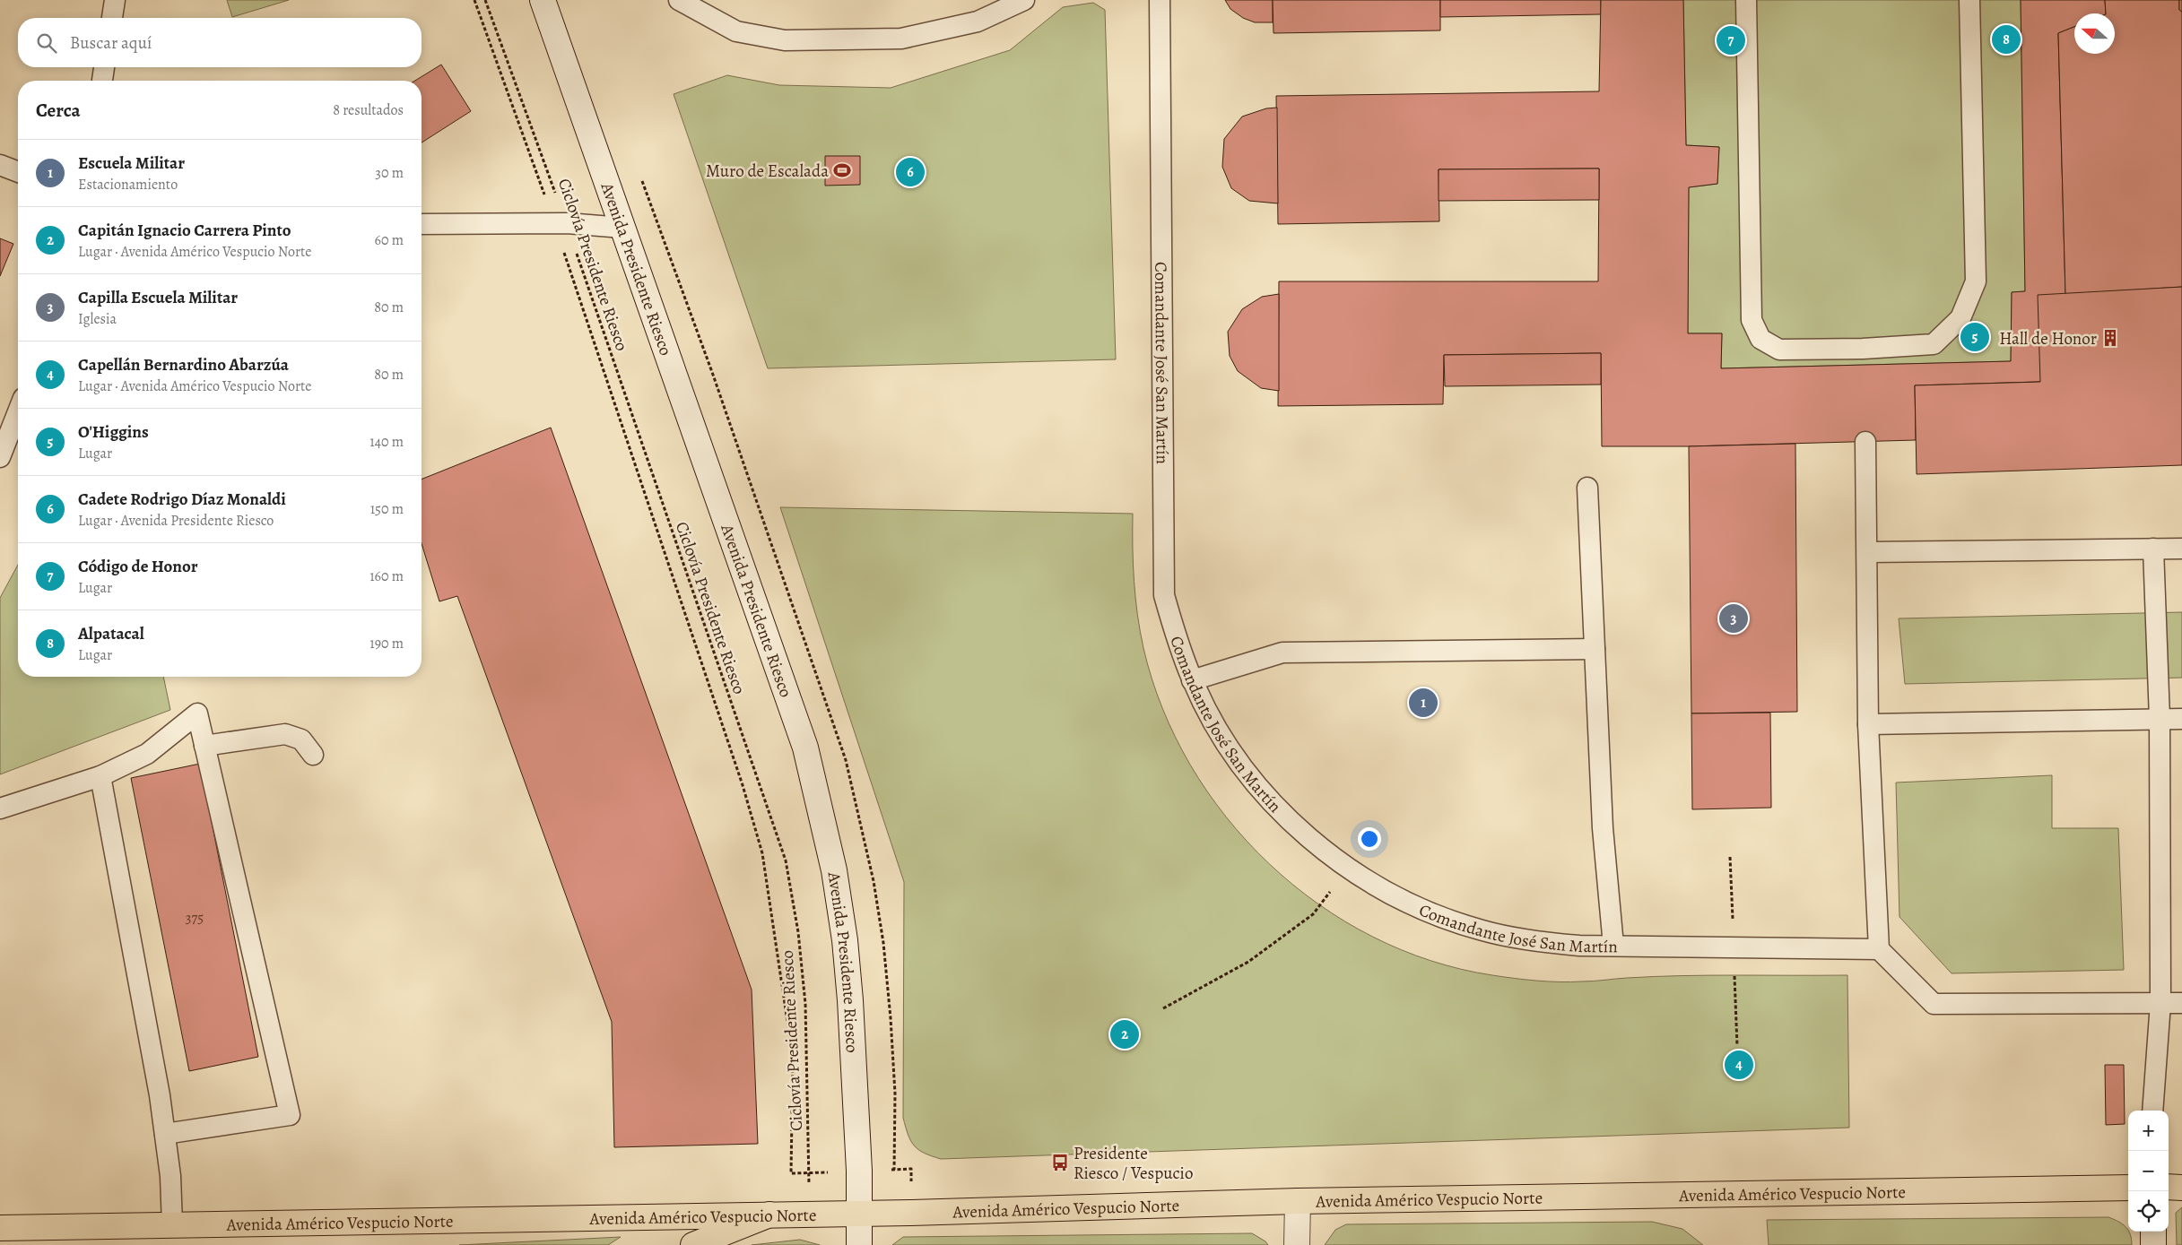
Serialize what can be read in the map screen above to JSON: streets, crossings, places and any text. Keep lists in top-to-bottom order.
{
  "streets": {
    "main road": ["Avenida Presidente Riesco", "Avenida Américo Vespucio Norte"],
    "lane": ["Comandante José San Martín"],
    "path": ["Ciclovía Presidente Riesco"]
  },
  "crossings": [
    ["Ciclovía Presidente Riesco", "Avenida Américo Vespucio Norte"],
    ["Avenida Presidente Riesco", "Avenida Américo Vespucio Norte"]
  ],
  "places": {
    "sports": ["Muro de Escalada"],
    "building": ["Hall de Honor"],
    "bus stop": ["Presidente Riesco / Vespucio"]
  },
  "house_numbers": ["375"],
  "north": "left",
  "page": {
    "search": "Buscar aquí",
    "pins": [
      "8",
      "7",
      "6",
      "5",
      "3",
      "1",
      "2",
      "4"
    ],
    "heading": ["Cerca", "8 resultados"],
    "list": [
      {
        "mark": "1",
        "name": "Escuela Militar",
        "note": "Estacionamiento",
        "value": "30 m"
      },
      {
        "mark": "2",
        "name": "Capitán Ignacio Carrera Pinto",
        "note": "Lugar · Avenida Américo Vespucio Norte",
        "value": "60 m"
      },
      {
        "mark": "3",
        "name": "Capilla Escuela Militar",
        "note": "Iglesia",
        "value": "80 m"
      },
      {
        "mark": "4",
        "name": "Capellán Bernardino Abarzúa",
        "note": "Lugar · Avenida Américo Vespucio Norte",
        "value": "80 m"
      },
      {
        "mark": "5",
        "name": "O'Higgins",
        "note": "Lugar",
        "value": "140 m"
      },
      {
        "mark": "6",
        "name": "Cadete Rodrigo Díaz Monaldi",
        "note": "Lugar · Avenida Presidente Riesco",
        "value": "150 m"
      },
      {
        "mark": "7",
        "name": "Código de Honor",
        "note": "Lugar",
        "value": "160 m"
      },
      {
        "mark": "8",
        "name": "Alpatacal",
        "note": "Lugar",
        "value": "190 m"
      }
    ],
    "map_buttons": ["+", "−"]
  }
}
